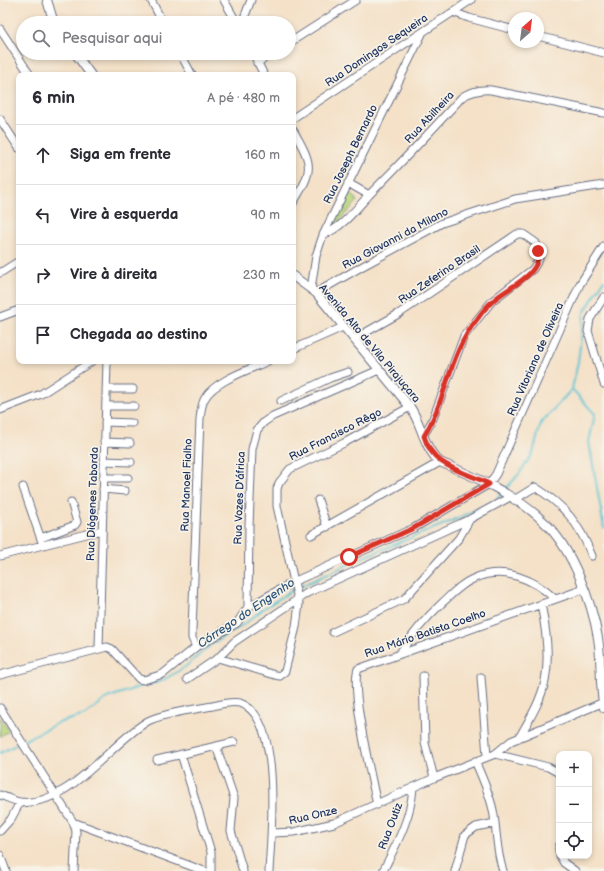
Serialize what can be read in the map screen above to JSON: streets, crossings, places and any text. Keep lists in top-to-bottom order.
{
  "streets": {
    "main road": ["Avenida Alto de Vila Pirajuçara"],
    "street": [
      "Rua Domingos Sequeira",
      "Rua Abilheira",
      "Rua Joseph Bernardo",
      "Rua Giovanni da Milano",
      "Rua Zeferino Brasil",
      "Rua Vitoriano de Oliveira",
      "Rua Francisco Rêgo",
      "Rua Manoel Fialho",
      "Rua Vozes D'áfrica",
      "Rua Diógenes Taborda",
      "Rua Mário Batista Coelho",
      "Rua Onze",
      "Rua Outiz"
    ]
  },
  "crossings": [
    ["Rua Domingos Sequeira", "Rua Joseph Bernardo"],
    ["Rua Abilheira", "Rua Joseph Bernardo"],
    ["Rua Joseph Bernardo", "Rua Giovanni da Milano"],
    ["Rua Joseph Bernardo", "Avenida Alto de Vila Pirajuçara"],
    ["Rua Giovanni da Milano", "Avenida Alto de Vila Pirajuçara"],
    ["Rua Zeferino Brasil", "Avenida Alto de Vila Pirajuçara"],
    ["Avenida Alto de Vila Pirajuçara", "Rua Vitoriano de Oliveira"],
    ["Avenida Alto de Vila Pirajuçara", "Rua Francisco Rêgo"],
    ["Avenida Alto de Vila Pirajuçara", "Rua Vozes D'áfrica"],
    ["Avenida Alto de Vila Pirajuçara", "Rua Mário Batista Coelho"],
    ["Rua Mário Batista Coelho", "Rua Onze"],
    ["Rua Onze", "Rua Outiz"]
  ],
  "water": ["Córrego do Engenho"],
  "north": "top right",
  "page": {
    "search": "Pesquisar aqui",
    "heading": ["6 min", "A pé · 480 m"],
    "list": [
      ["Siga em frente", "160 m"],
      ["Vire à esquerda", "90 m"],
      ["Vire à direita", "230 m"],
      "Chegada ao destino"
    ],
    "map_buttons": ["+", "−"]
  }
}
